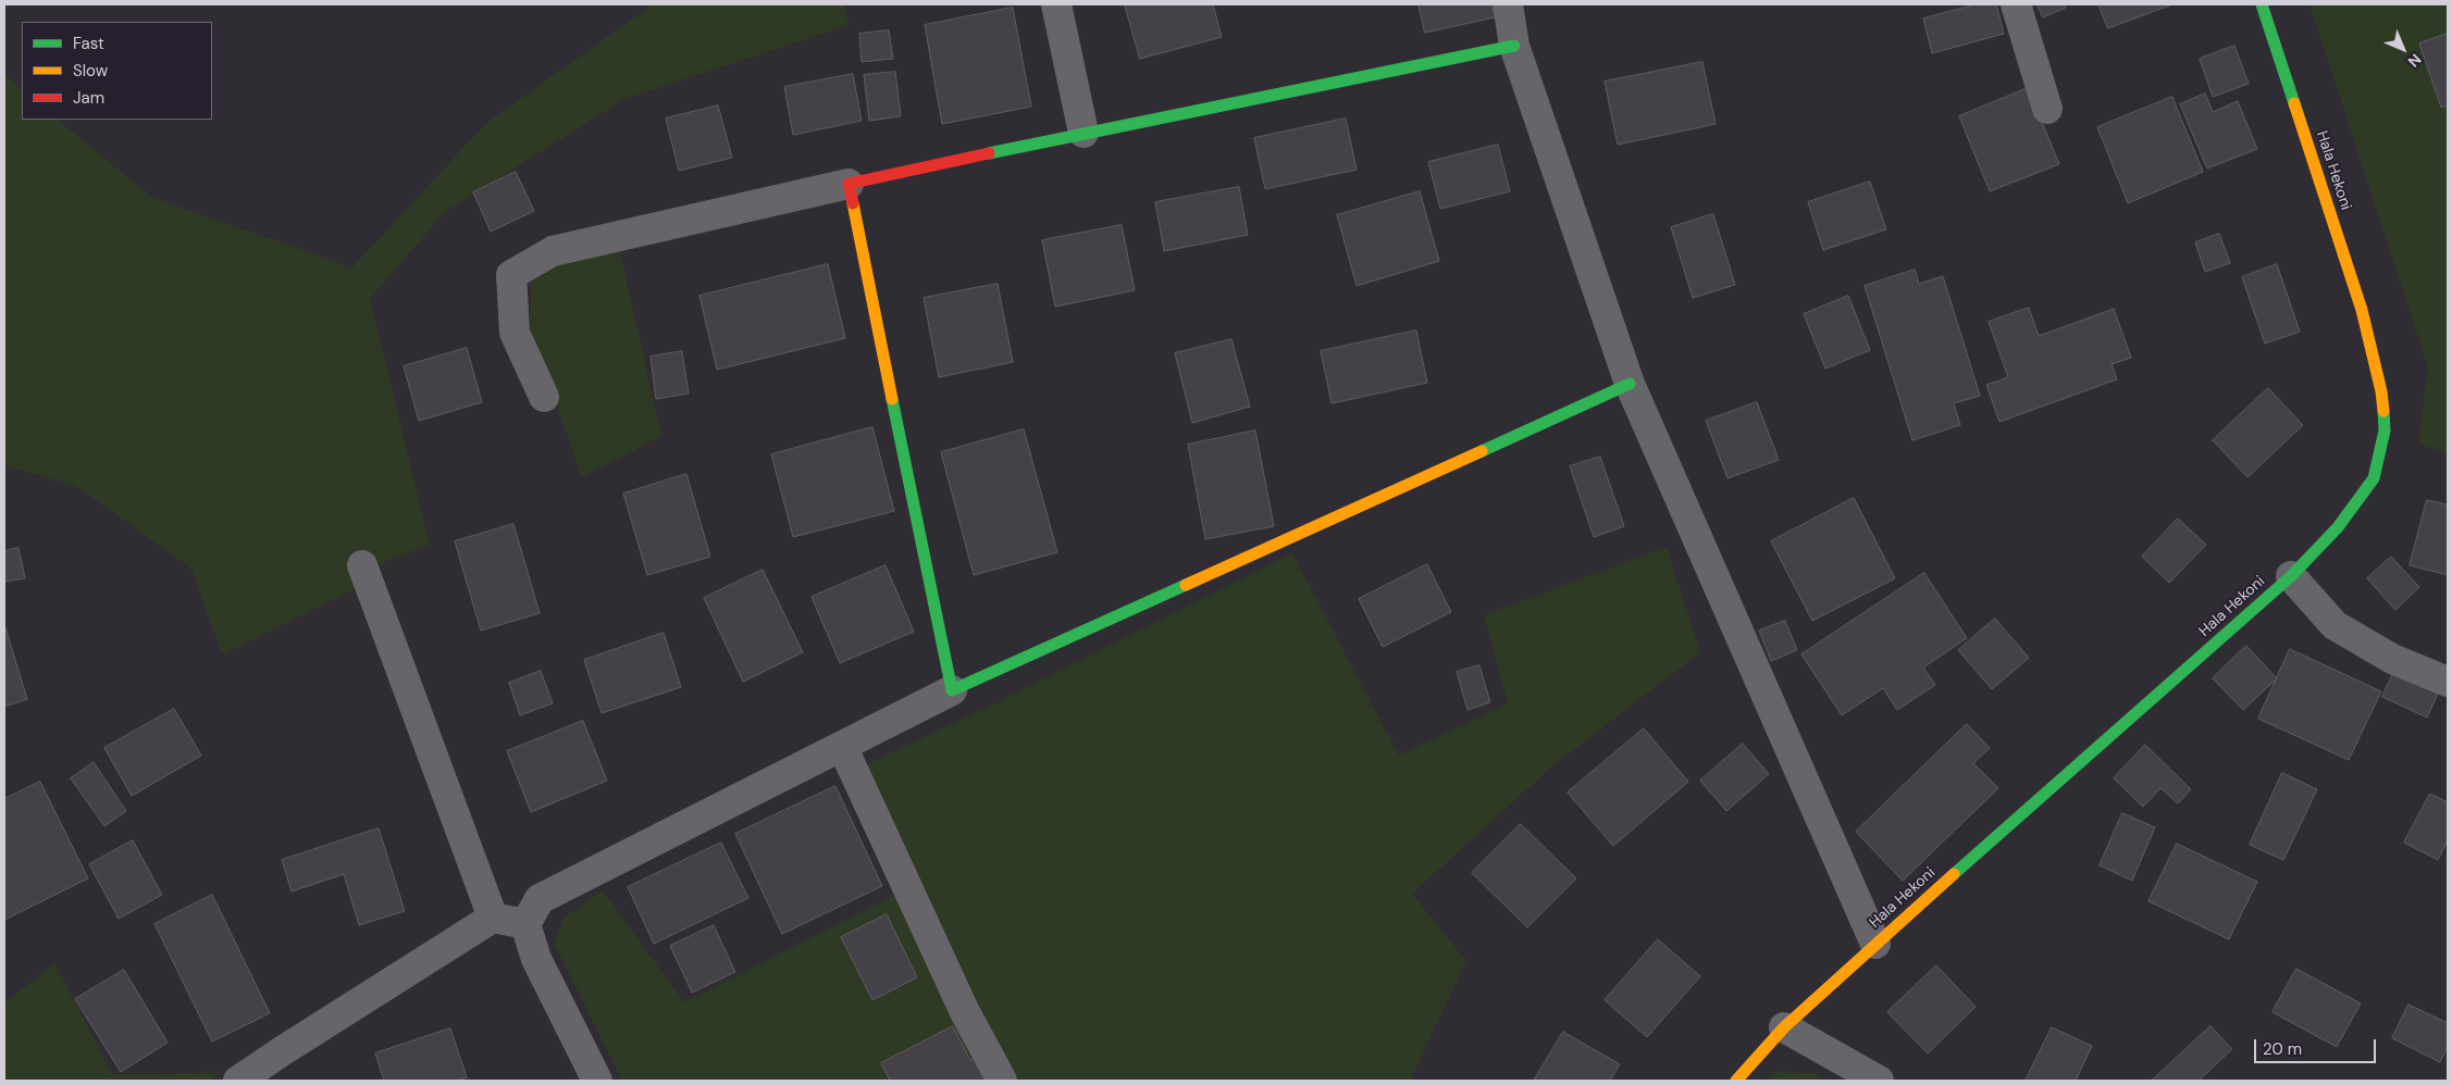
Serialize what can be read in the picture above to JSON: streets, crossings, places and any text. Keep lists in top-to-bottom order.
{
  "streets": {
    "street": ["Hala Hekoni"]
  },
  "legend": ["Fast", "Slow", "Jam"],
  "scale_bar": "20 m",
  "north": "bottom right"
}
